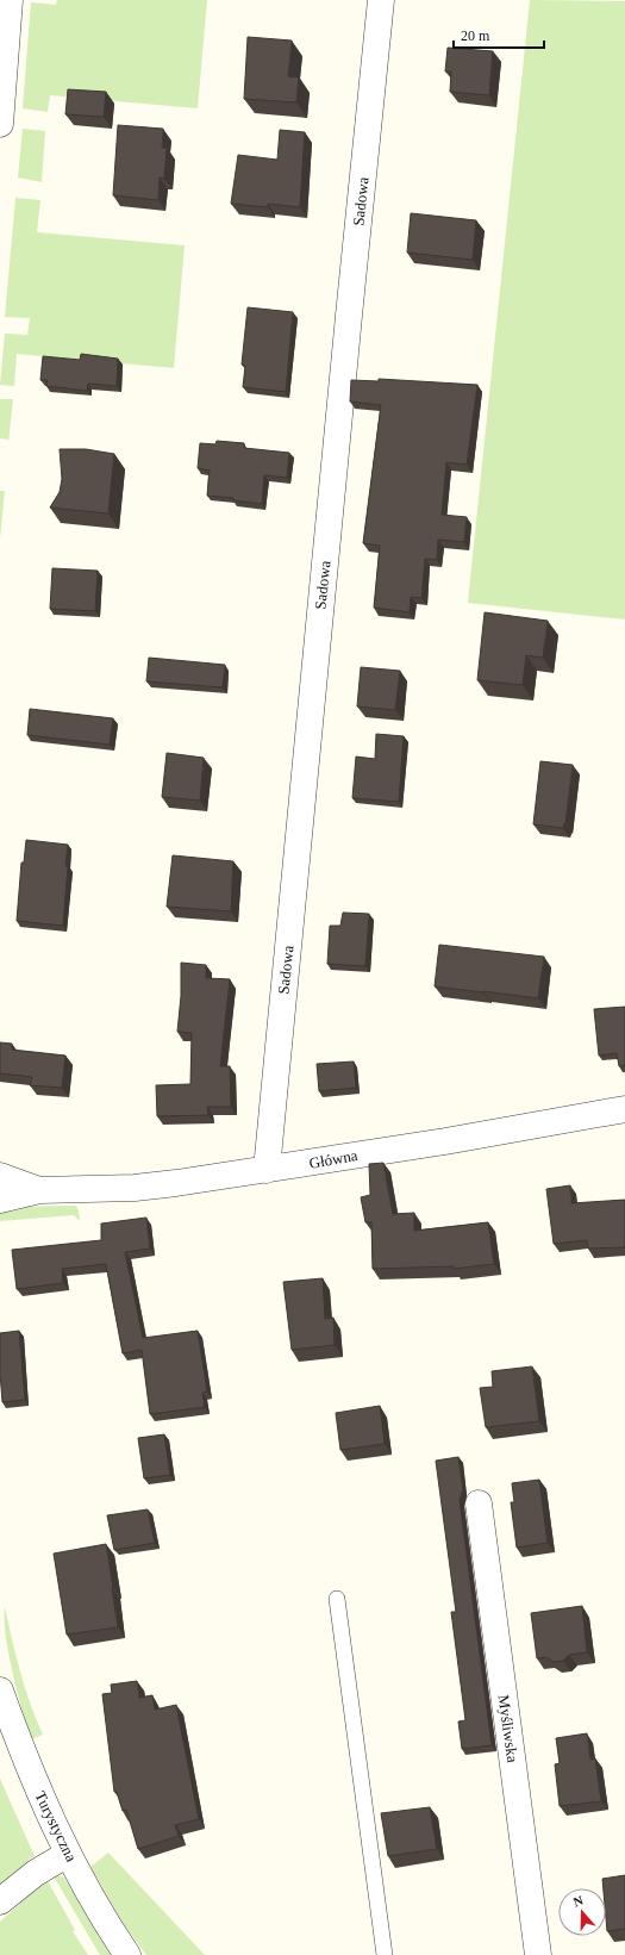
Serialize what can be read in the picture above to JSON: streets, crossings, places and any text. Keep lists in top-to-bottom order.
{
  "streets": {
    "street": [
      "Sadowa",
      "Główna",
      "Myśliwska",
      "Turystyczna"
    ]
  },
  "crossings": [
    ["Sadowa", "Główna"]
  ],
  "scale_bar": "20 m",
  "north": "top"
}
